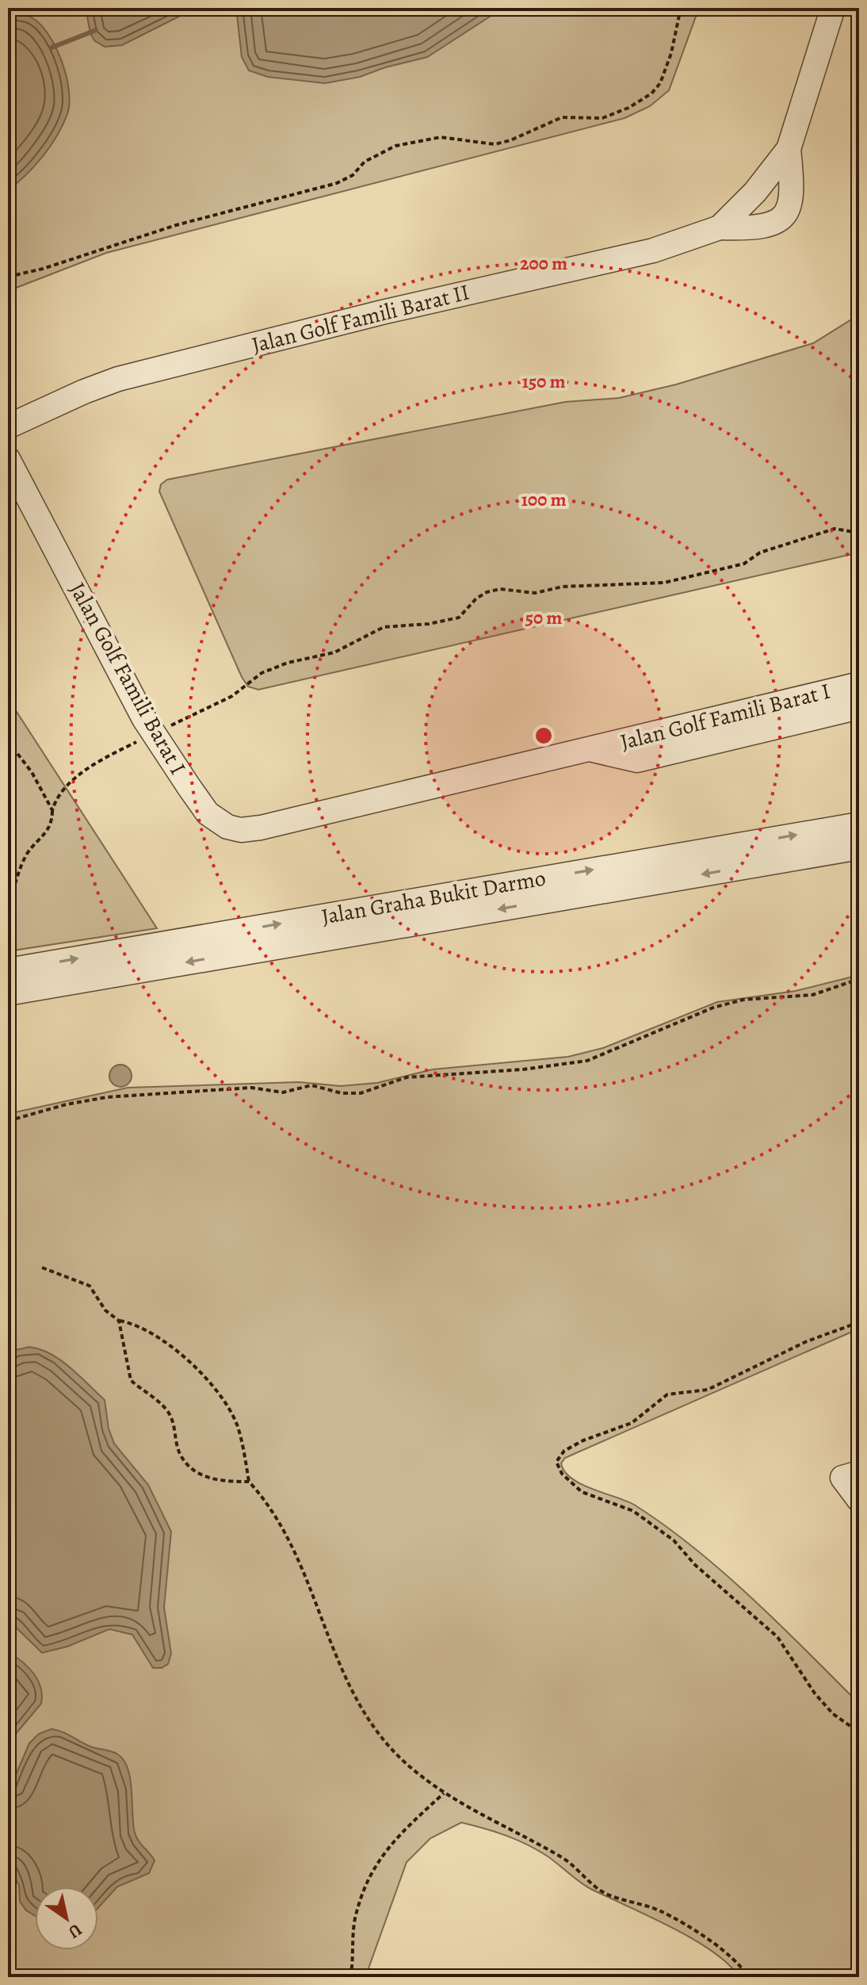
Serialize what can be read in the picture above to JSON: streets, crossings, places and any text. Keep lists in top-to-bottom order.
{
  "streets": {
    "street": ["Jalan Golf Famili Barat II", "Jalan Golf Famili Barat I", "Jalan Graha Bukit Darmo"]
  },
  "north": "bottom right",
  "rings": [
    "200 m",
    "150 m",
    "100 m",
    "50 m"
  ]
}
